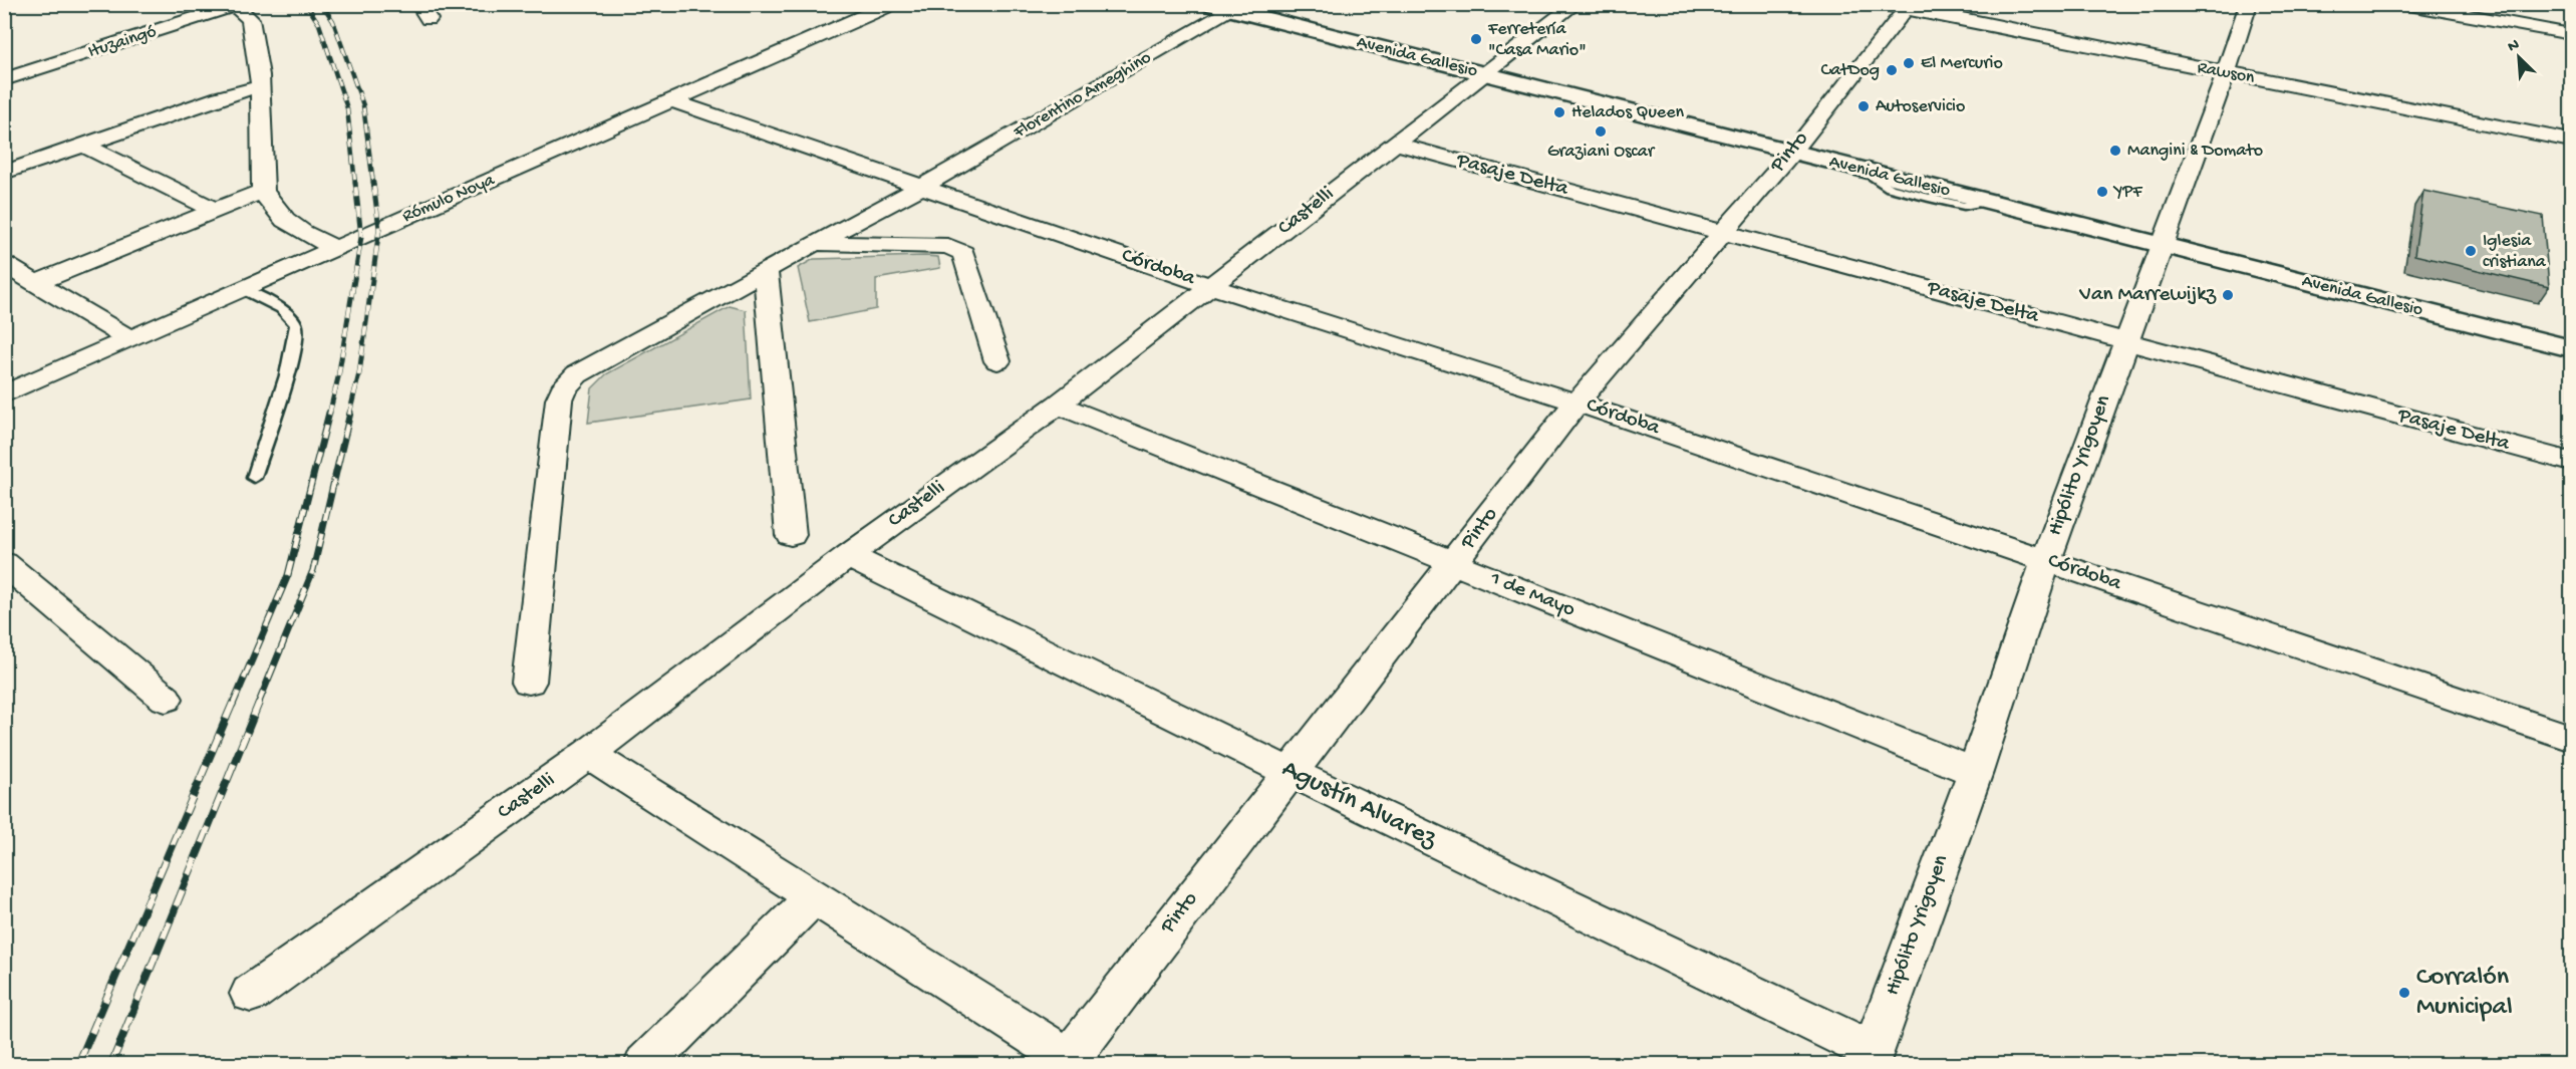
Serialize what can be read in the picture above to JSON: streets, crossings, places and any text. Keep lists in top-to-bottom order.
{
  "streets": {
    "main road": ["Avenida Gallesio"],
    "street": [
      "Ituzaingó",
      "Rawson",
      "Florentino Ameghino",
      "Pinto",
      "Pasaje Delta",
      "Rómulo Noya",
      "Castelli",
      "Córdoba",
      "Hipólito Yrigoyen",
      "1 de Mayo",
      "Agustín Alvarez"
    ]
  },
  "crossings": [
    ["Avenida Gallesio", "Florentino Ameghino"],
    ["Avenida Gallesio", "Pinto"],
    ["Avenida Gallesio", "Castelli"],
    ["Avenida Gallesio", "Hipólito Yrigoyen"],
    ["Rawson", "Pinto"],
    ["Rawson", "Hipólito Yrigoyen"],
    ["Florentino Ameghino", "Córdoba"],
    ["Pinto", "Pasaje Delta"],
    ["Pinto", "Córdoba"],
    ["Pinto", "1 de Mayo"],
    ["Pinto", "Agustín Alvarez"],
    ["Pasaje Delta", "Castelli"],
    ["Pasaje Delta", "Hipólito Yrigoyen"],
    ["Rómulo Noya", "Córdoba"],
    ["Castelli", "Córdoba"],
    ["Castelli", "1 de Mayo"],
    ["Castelli", "Agustín Alvarez"],
    ["Córdoba", "Hipólito Yrigoyen"],
    ["Hipólito Yrigoyen", "1 de Mayo"],
    ["Hipólito Yrigoyen", "Agustín Alvarez"]
  ],
  "places": [
    "Ferretería \"Casa Mario\"",
    "El Mercurio",
    "CatDog",
    "Autoservicio",
    "Helados Queen",
    "Graziani Oscar",
    "Mangini & Domato",
    "YPF",
    "Iglesia cristiana",
    "Van Marrewijkz",
    "Corralón Municipal"
  ],
  "north": "top left"
}
